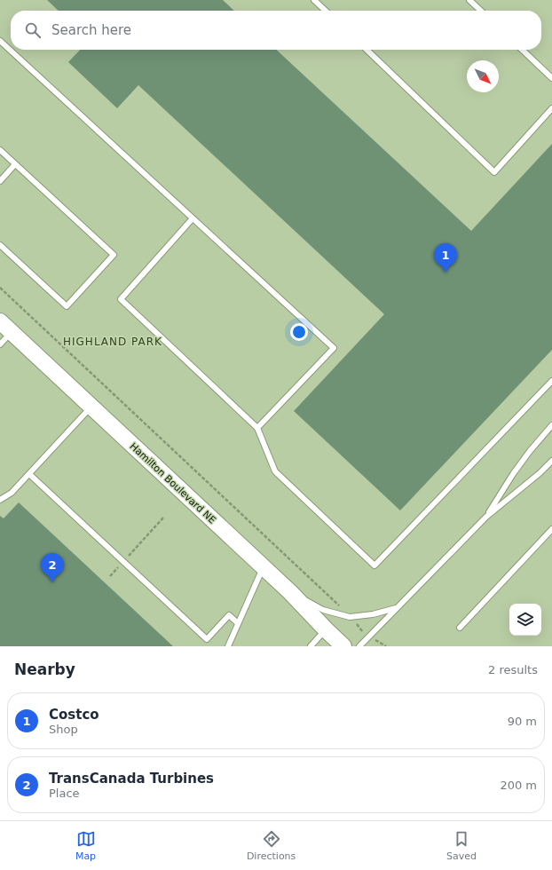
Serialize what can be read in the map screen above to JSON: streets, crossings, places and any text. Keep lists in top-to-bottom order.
{
  "streets": {
    "street": ["Hamilton Boulevard NE"]
  },
  "districts": ["HIGHLAND PARK"],
  "north": "bottom right",
  "page": {
    "search": "Search here",
    "pins": ["1", "2"],
    "heading": ["Nearby", "2 results"],
    "list": [
      {
        "mark": "1",
        "name": "Costco",
        "note": "Shop",
        "value": "90 m"
      },
      {
        "mark": "2",
        "name": "TransCanada Turbines",
        "note": "Place",
        "value": "200 m"
      }
    ],
    "nav": ["Map", "Directions", "Saved"]
  }
}
